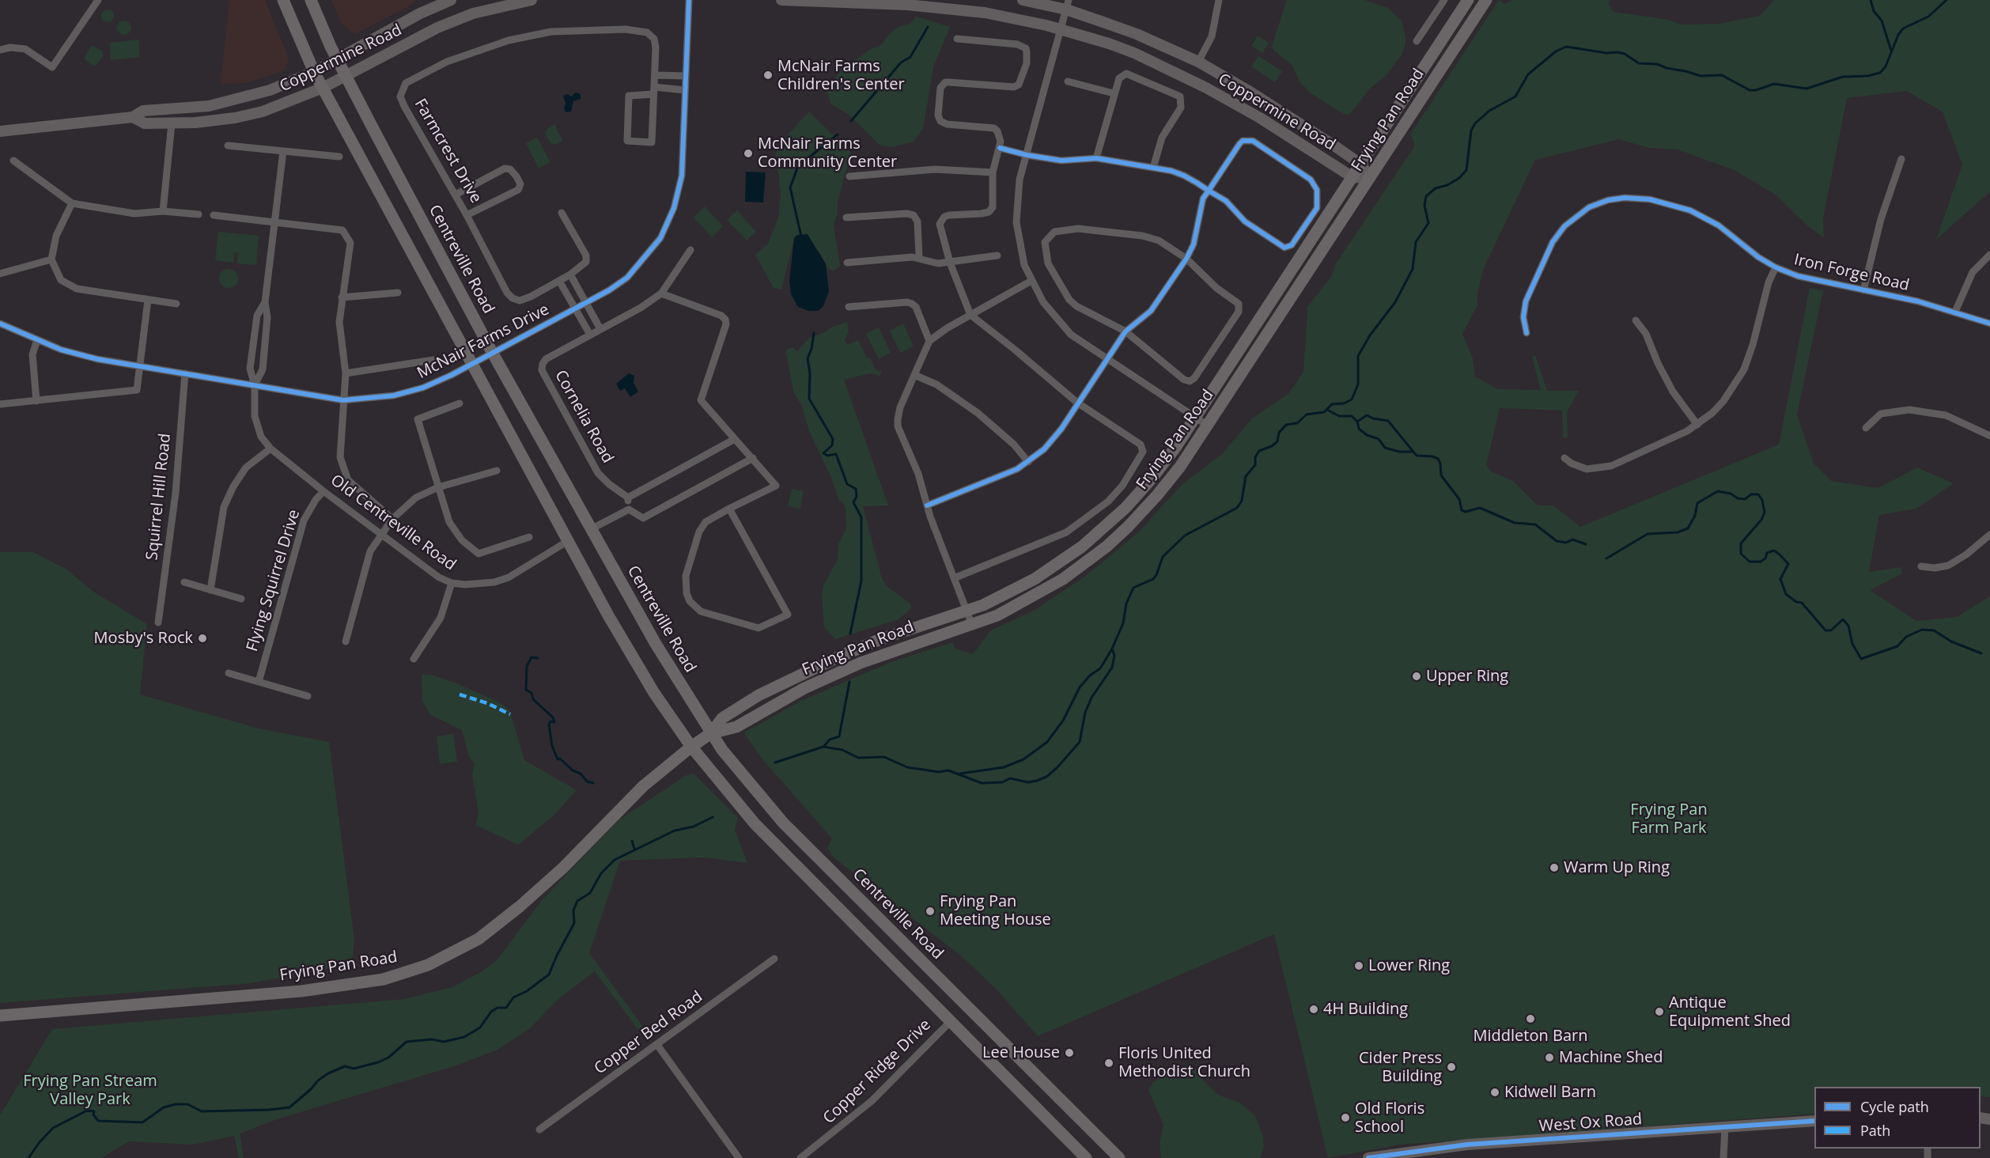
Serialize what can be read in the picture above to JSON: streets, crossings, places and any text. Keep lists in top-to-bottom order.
{
  "streets": {
    "main road": ["Frying Pan Road", "Centreville Road"],
    "street": [
      "Coppermine Road",
      "Farmcrest Drive",
      "Iron Forge Road",
      "McNair Farms Drive",
      "Cornelia Road",
      "Squirrel Hill Road",
      "Old Centreville Road",
      "Flying Squirrel Drive",
      "Copper Bed Road",
      "Copper Ridge Drive",
      "West Ox Road"
    ]
  },
  "crossings": [
    ["Coppermine Road", "Frying Pan Road"],
    ["Coppermine Road", "Centreville Road"],
    ["Frying Pan Road", "Centreville Road"],
    ["Farmcrest Drive", "McNair Farms Drive"],
    ["Centreville Road", "McNair Farms Drive"],
    ["McNair Farms Drive", "Squirrel Hill Road"],
    ["McNair Farms Drive", "Old Centreville Road"],
    ["Old Centreville Road", "Flying Squirrel Drive"]
  ],
  "parks": ["Frying Pan Farm Park", "Frying Pan Stream Valley Park"],
  "places": [
    "McNair Farms Children's Center",
    "McNair Farms Community Center",
    "Mosby's Rock",
    "Upper Ring",
    "Warm Up Ring",
    "Frying Pan Meeting House",
    "Lower Ring",
    "4H Building",
    "Antique Equipment Shed",
    "Middleton Barn",
    "Lee House",
    "Machine Shed",
    "Floris United Methodist Church",
    "Cider Press Building",
    "Kidwell Barn",
    "Old Floris School"
  ],
  "legend": ["Cycle path", "Path"]
}
